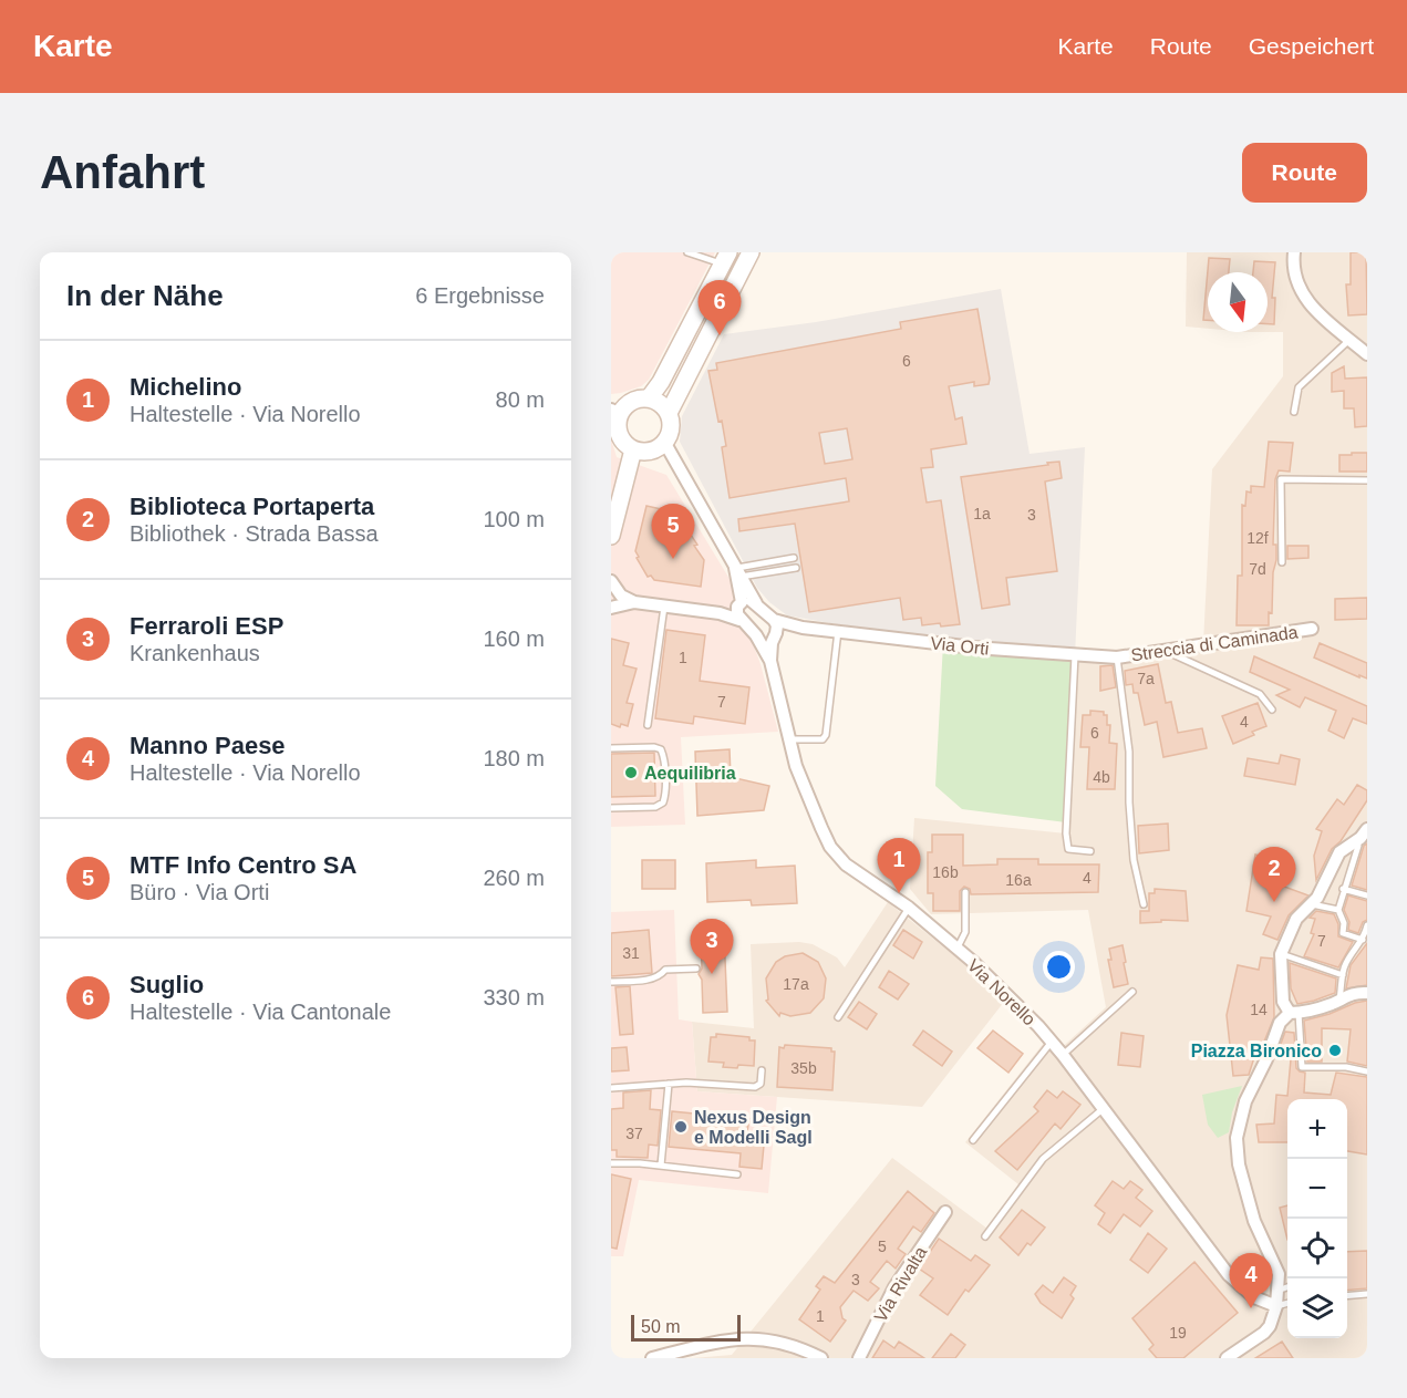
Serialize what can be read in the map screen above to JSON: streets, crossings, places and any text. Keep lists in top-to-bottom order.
{
  "streets": {
    "street": [
      "Streccia di Caminada",
      "Via Orti",
      "Via Norello",
      "Via Rivalta"
    ]
  },
  "crossings": [
    ["Streccia di Caminada", "Via Orti"],
    ["Via Orti", "Via Norello"]
  ],
  "places": ["Aequilibria", "Piazza Bironico", "Nexus Design e Modelli Sagl"],
  "house_numbers": [
    "6",
    "1a",
    "3",
    "12f",
    "7d",
    "1",
    "7a",
    "7",
    "4",
    "6",
    "4b",
    "16b",
    "4",
    "16a",
    "7",
    "31",
    "17a",
    "14",
    "35b",
    "37",
    "5",
    "3",
    "1",
    "19"
  ],
  "scale_bar": "50 m",
  "north": "bottom",
  "page": {
    "header": "Karte",
    "nav": ["Karte", "Route", "Gespeichert"],
    "buttons": "Route",
    "title": "Anfahrt",
    "heading": ["In der Nähe", "6 Ergebnisse"],
    "pins": [
      "6",
      "5",
      "1",
      "2",
      "3",
      "4"
    ],
    "list": [
      {
        "mark": "1",
        "name": "Michelino",
        "note": "Haltestelle · Via Norello",
        "value": "80 m"
      },
      {
        "mark": "2",
        "name": "Biblioteca Portaperta",
        "note": "Bibliothek · Strada Bassa",
        "value": "100 m"
      },
      {
        "mark": "3",
        "name": "Ferraroli ESP",
        "note": "Krankenhaus",
        "value": "160 m"
      },
      {
        "mark": "4",
        "name": "Manno Paese",
        "note": "Haltestelle · Via Norello",
        "value": "180 m"
      },
      {
        "mark": "5",
        "name": "MTF Info Centro SA",
        "note": "Büro · Via Orti",
        "value": "260 m"
      },
      {
        "mark": "6",
        "name": "Suglio",
        "note": "Haltestelle · Via Cantonale",
        "value": "330 m"
      }
    ],
    "map_buttons": ["+", "−"],
    "scale": "50 m"
  }
}
